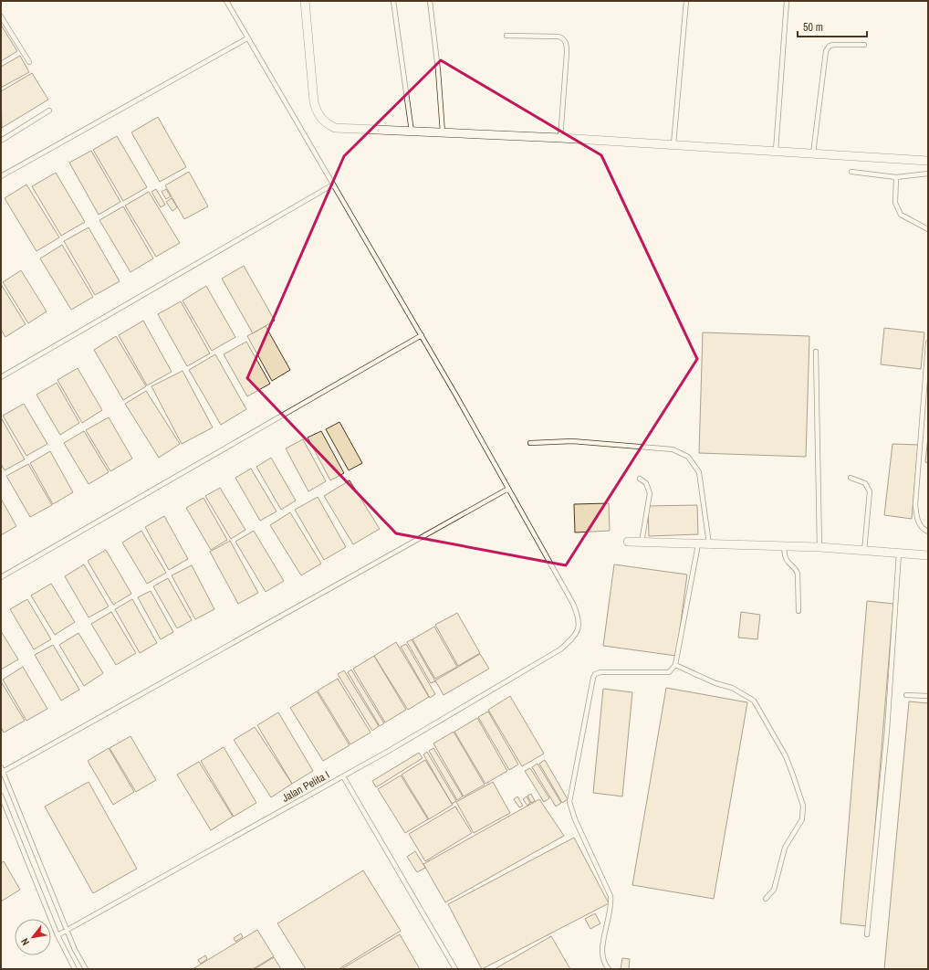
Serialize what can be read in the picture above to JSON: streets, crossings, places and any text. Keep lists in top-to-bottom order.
{
  "streets": {
    "lane": ["Jalan Pelita I"]
  },
  "scale_bar": "50 m",
  "north": "bottom left"
}
